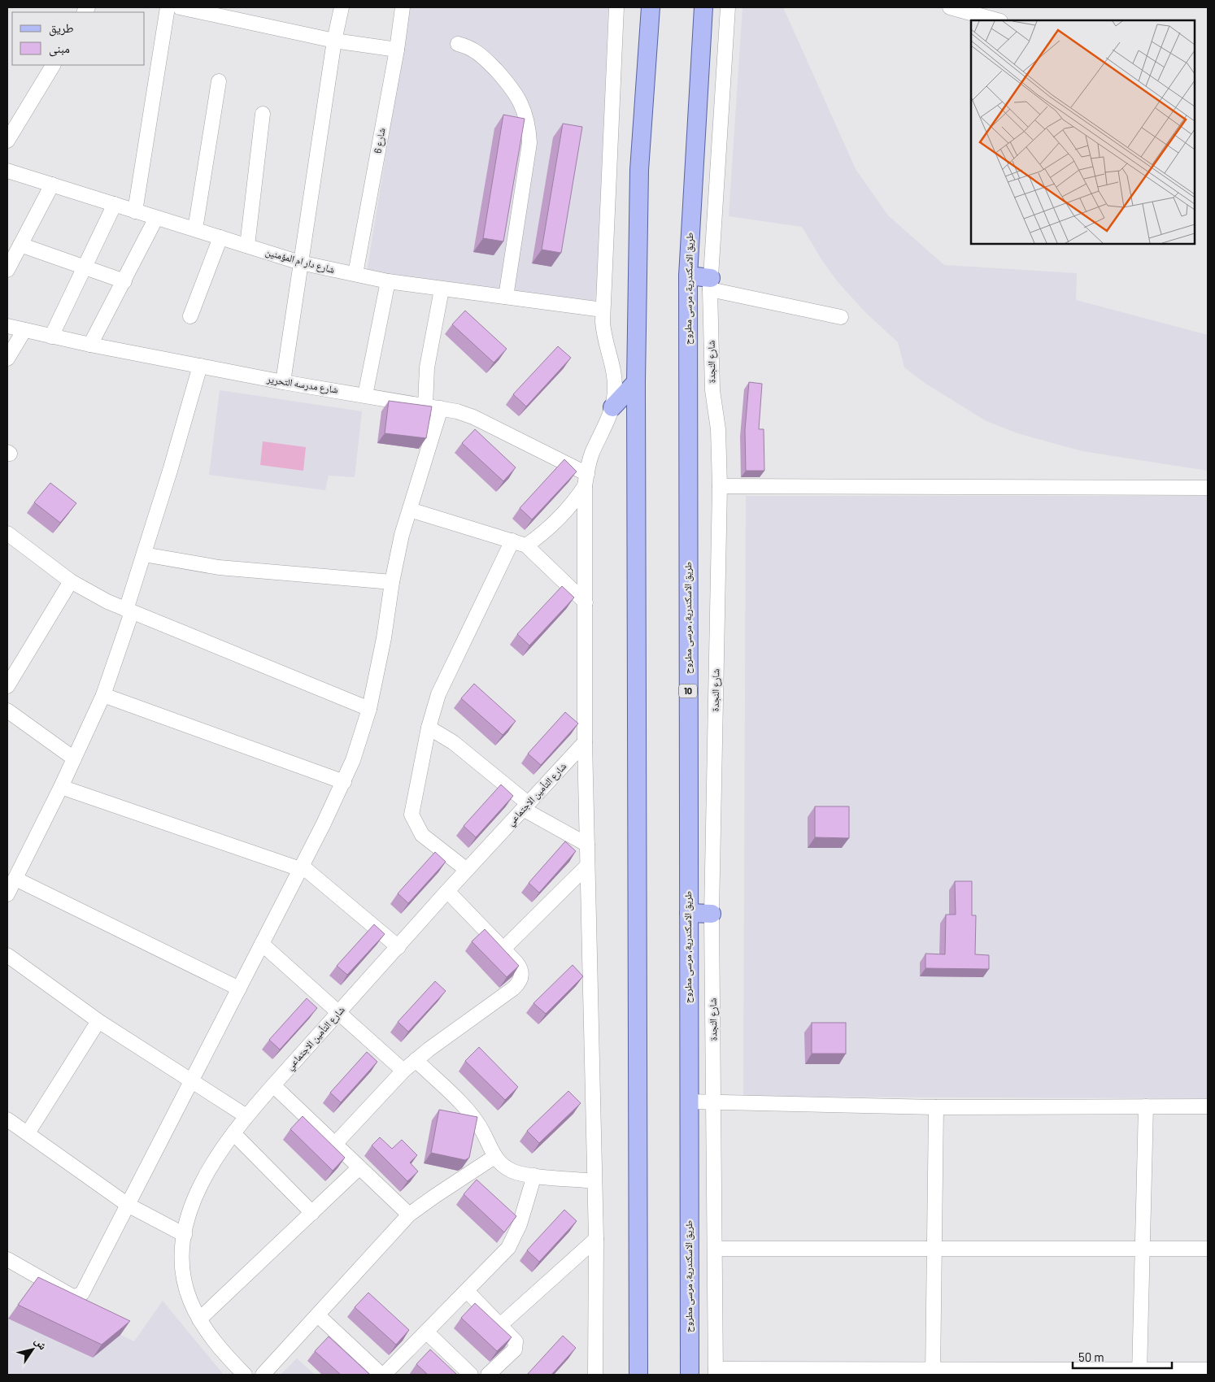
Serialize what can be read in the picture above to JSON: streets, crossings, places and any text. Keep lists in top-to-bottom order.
{
  "streets": {
    "main road": ["طريق الاسكندرية, مرسى مطروح", "10"],
    "street": [
      "شارع 6",
      "شارع دار ام المؤمنين",
      "شارع النجدة",
      "شارع مدرسه التحرير",
      "شارع التأمين الاجتماعي"
    ]
  },
  "crossings": [
    ["شارع 6", "شارع دار ام المؤمنين"]
  ],
  "legend": ["طريق", "مبنى"],
  "scale_bar": "50 m",
  "north": "top right"
}
